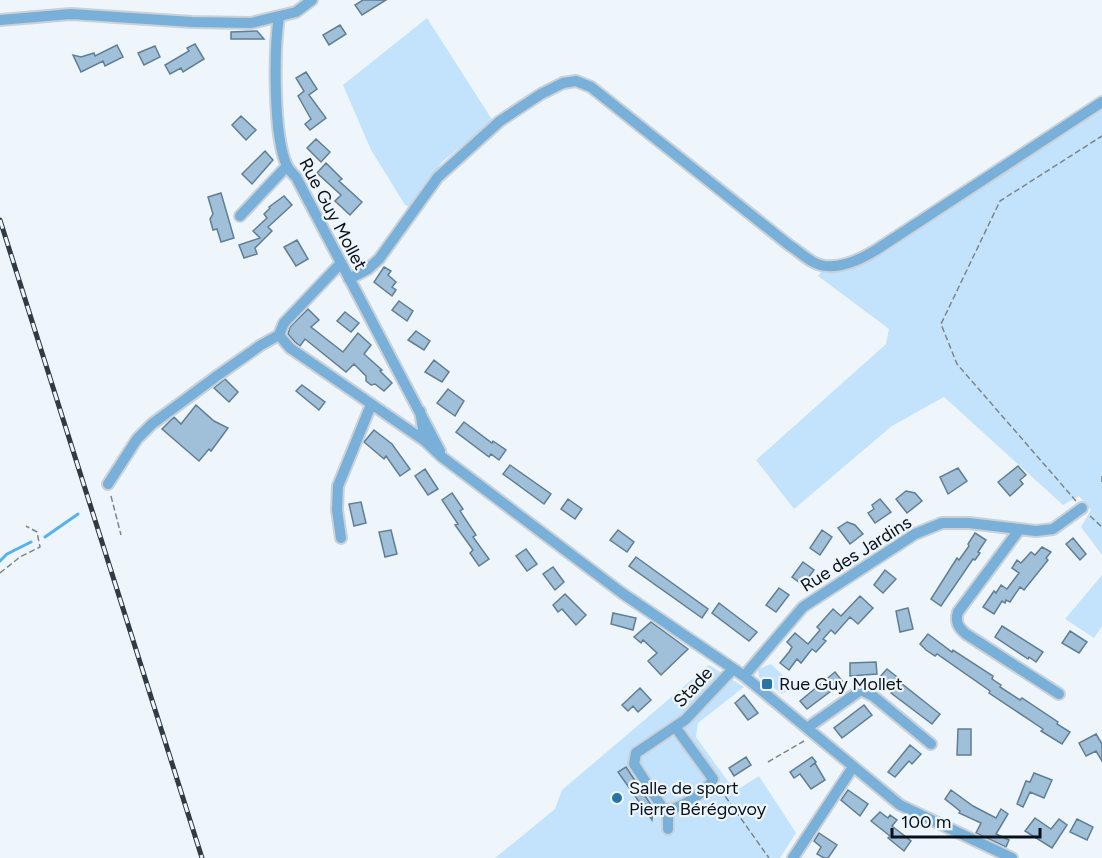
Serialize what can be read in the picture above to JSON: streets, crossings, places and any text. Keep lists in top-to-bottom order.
{
  "streets": {
    "street": ["Rue Guy Mollet", "Rue des Jardins", "Stade"]
  },
  "crossings": [
    ["Rue Guy Mollet", "Rue des Jardins"],
    ["Rue Guy Mollet", "Stade"]
  ],
  "places": {
    "transit": ["Rue Guy Mollet"],
    "other": ["Salle de sport Pierre Bérégovoy"]
  },
  "scale_bar": "100 m"
}
